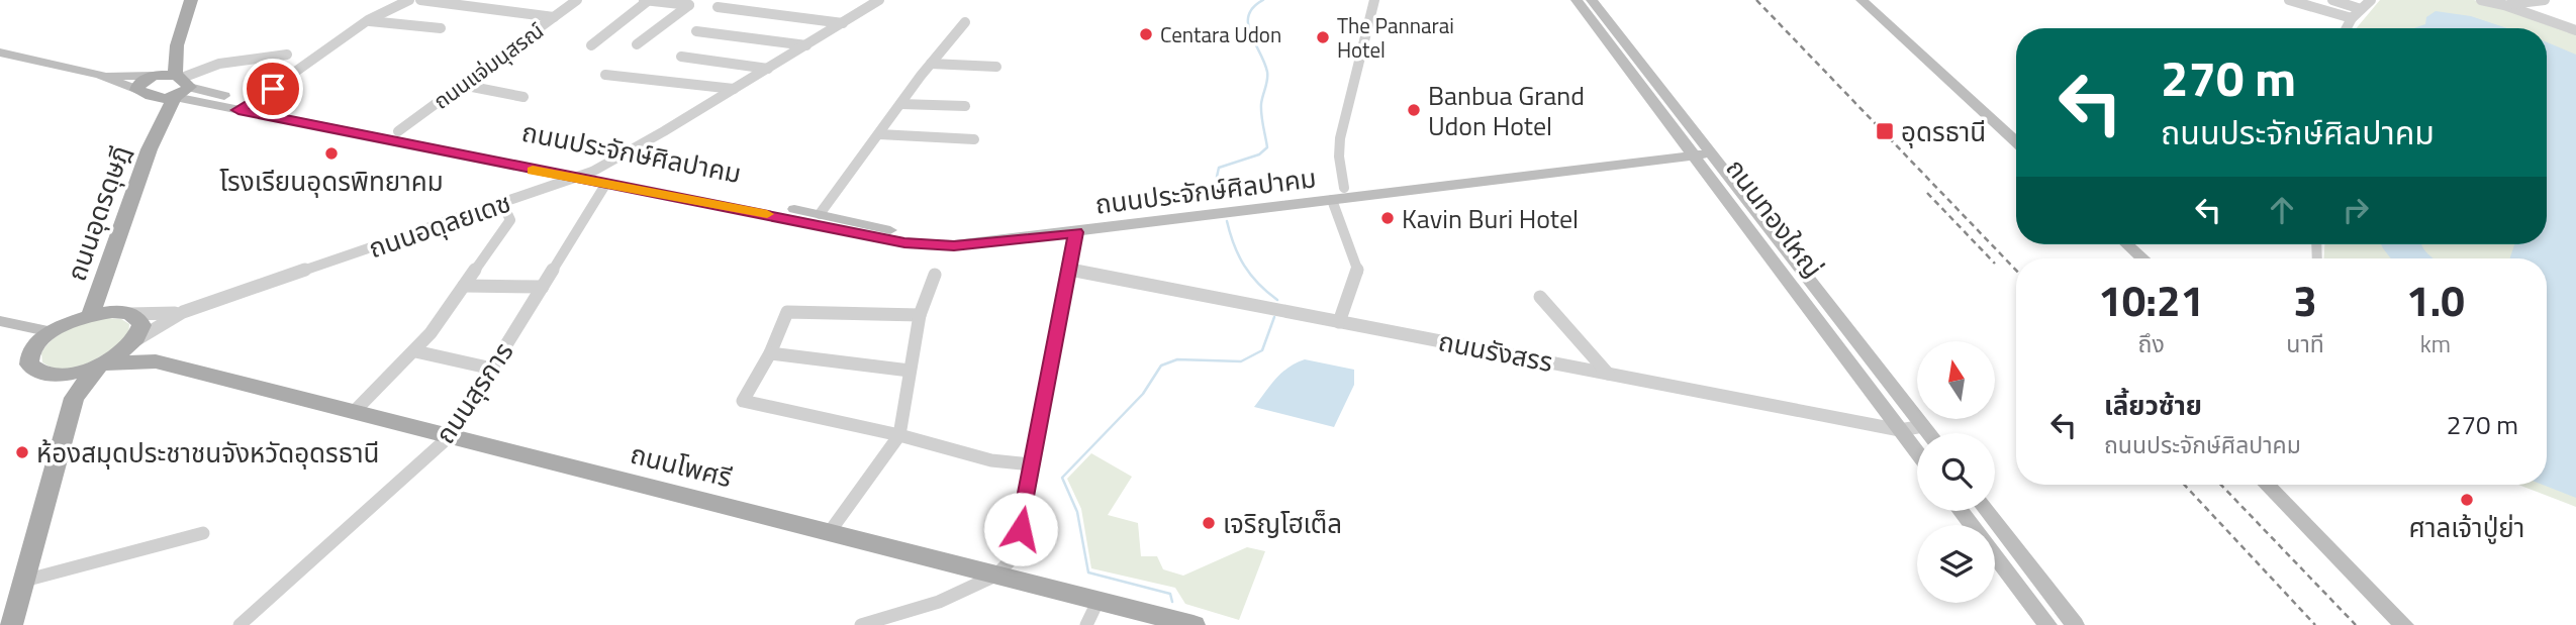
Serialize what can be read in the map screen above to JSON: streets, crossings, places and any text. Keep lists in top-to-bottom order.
{
  "streets": {
    "main road": ["ถนนอุดรดุษฎี", "ถนนโพศรี"],
    "street": [
      "ถนนแจ่มนุสรณ์",
      "ถนนประจักษ์ศิลปาคม",
      "ถนนทองใหญ่",
      "ถนนอดุลยเดช",
      "ถนนรังสรร",
      "ถนนสุรการ"
    ]
  },
  "crossings": [
    ["ถนนแจ่มนุสรณ์", "ถนนประจักษ์ศิลปาคม"],
    ["ถนนประจักษ์ศิลปาคม", "ถนนอุดรดุษฎี"],
    ["ถนนประจักษ์ศิลปาคม", "ถนนทองใหญ่"],
    ["ถนนประจักษ์ศิลปาคม", "ถนนอดุลยเดช"],
    ["ถนนประจักษ์ศิลปาคม", "ถนนสุรการ"],
    ["ถนนทองใหญ่", "ถนนรังสรร"],
    ["ถนนสุรการ", "ถนนโพศรี"]
  ],
  "places": {
    "other": [
      "Centara Udon",
      "The Pannarai Hotel",
      "Banbua Grand Udon Hotel",
      "โรงเรียนอุดรพิทยาคม",
      "Kavin Buri Hotel",
      "ห้องสมุดประชาชนจังหวัดอุดรธานี",
      "ศาลเจ้าปู่ย่า",
      "เจริญโฮเต็ล"
    ],
    "transit": ["อุดรธานี"]
  },
  "north": "top",
  "page": {
    "turn": ["270 m", "ถนนประจักษ์ศิลปาคม"],
    "eta": [
      "10:21",
      "ถึง",
      "3",
      "นาที",
      "1.0",
      "km"
    ],
    "list": [
      {
        "name": "เลี้ยวซ้าย",
        "note": "ถนนประจักษ์ศิลปาคม",
        "value": "270 m"
      }
    ]
  }
}
